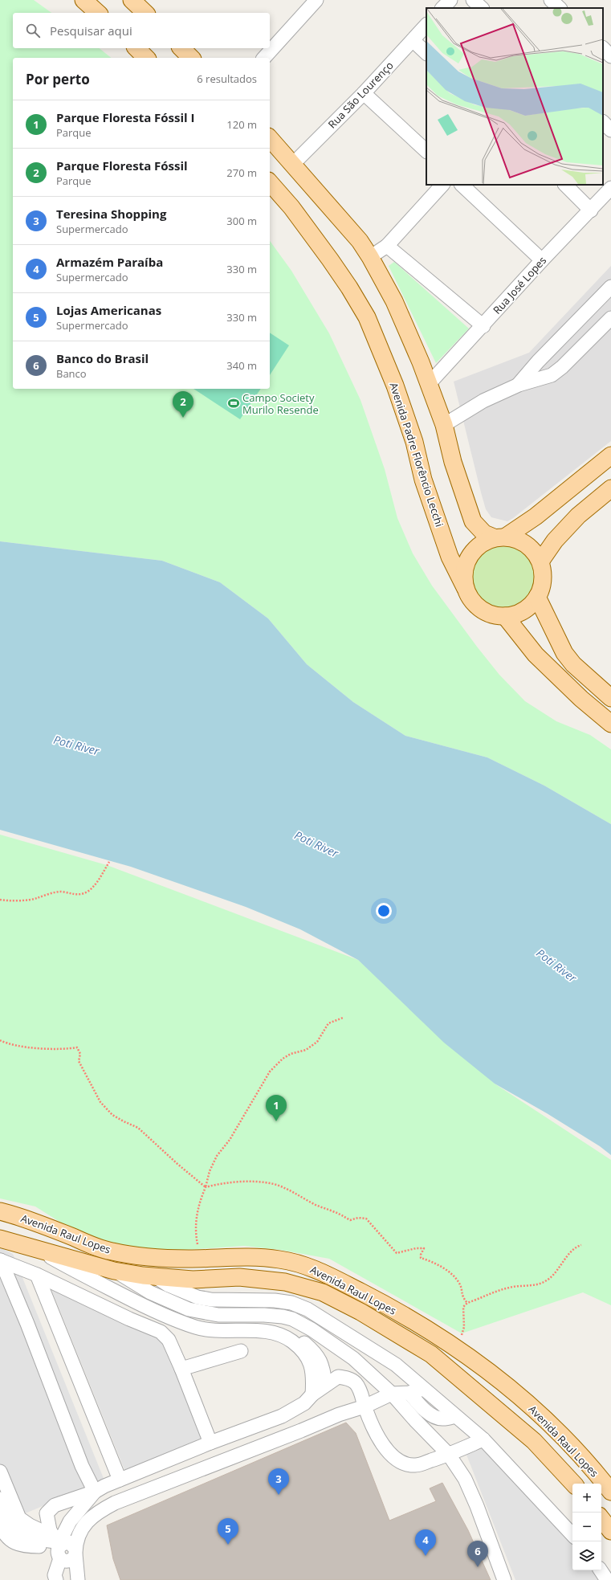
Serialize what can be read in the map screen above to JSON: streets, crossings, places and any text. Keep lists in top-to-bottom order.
{
  "streets": {
    "main road": ["Avenida Padre Florêncio Lecchi", "Avenida Raul Lopes"],
    "street": ["Rua São Lourenço", "Rua José Lopes"]
  },
  "water": ["Poti River"],
  "places": {
    "sports": ["Campo Society Murilo Resende"]
  },
  "page": {
    "search": "Pesquisar aqui",
    "heading": ["Por perto", "6 resultados"],
    "list": [
      {
        "mark": "1",
        "name": "Parque Floresta Fóssil I",
        "note": "Parque",
        "value": "120 m"
      },
      {
        "mark": "2",
        "name": "Parque Floresta Fóssil",
        "note": "Parque",
        "value": "270 m"
      },
      {
        "mark": "3",
        "name": "Teresina Shopping",
        "note": "Supermercado",
        "value": "300 m"
      },
      {
        "mark": "4",
        "name": "Armazém Paraíba",
        "note": "Supermercado",
        "value": "330 m"
      },
      {
        "mark": "5",
        "name": "Lojas Americanas",
        "note": "Supermercado",
        "value": "330 m"
      },
      {
        "mark": "6",
        "name": "Banco do Brasil",
        "note": "Banco",
        "value": "340 m"
      }
    ],
    "pins": [
      "2",
      "1",
      "3",
      "5",
      "4",
      "6"
    ],
    "map_buttons": ["+", "−"]
  }
}
